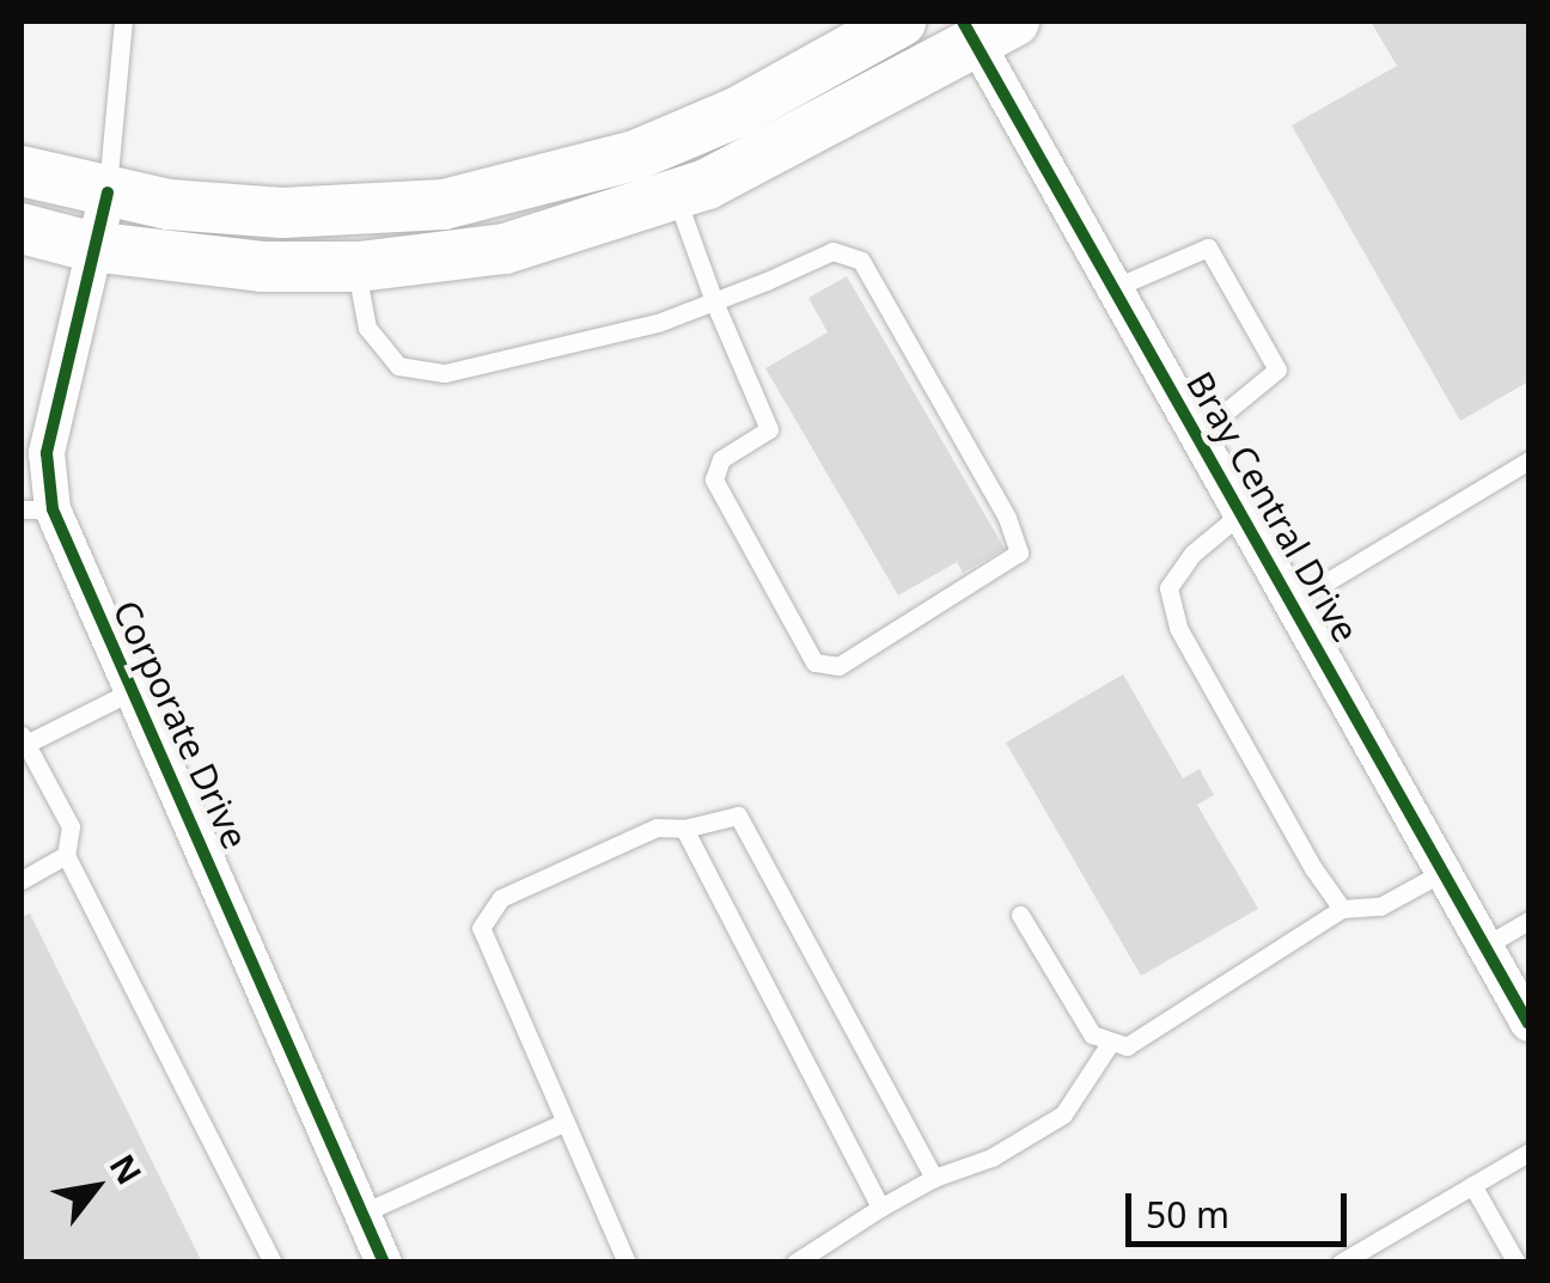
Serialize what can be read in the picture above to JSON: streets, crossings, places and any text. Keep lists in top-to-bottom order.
{
  "streets": {
    "street": ["Bray Central Drive", "Corporate Drive"]
  },
  "scale_bar": "50 m",
  "north": "top right"
}
